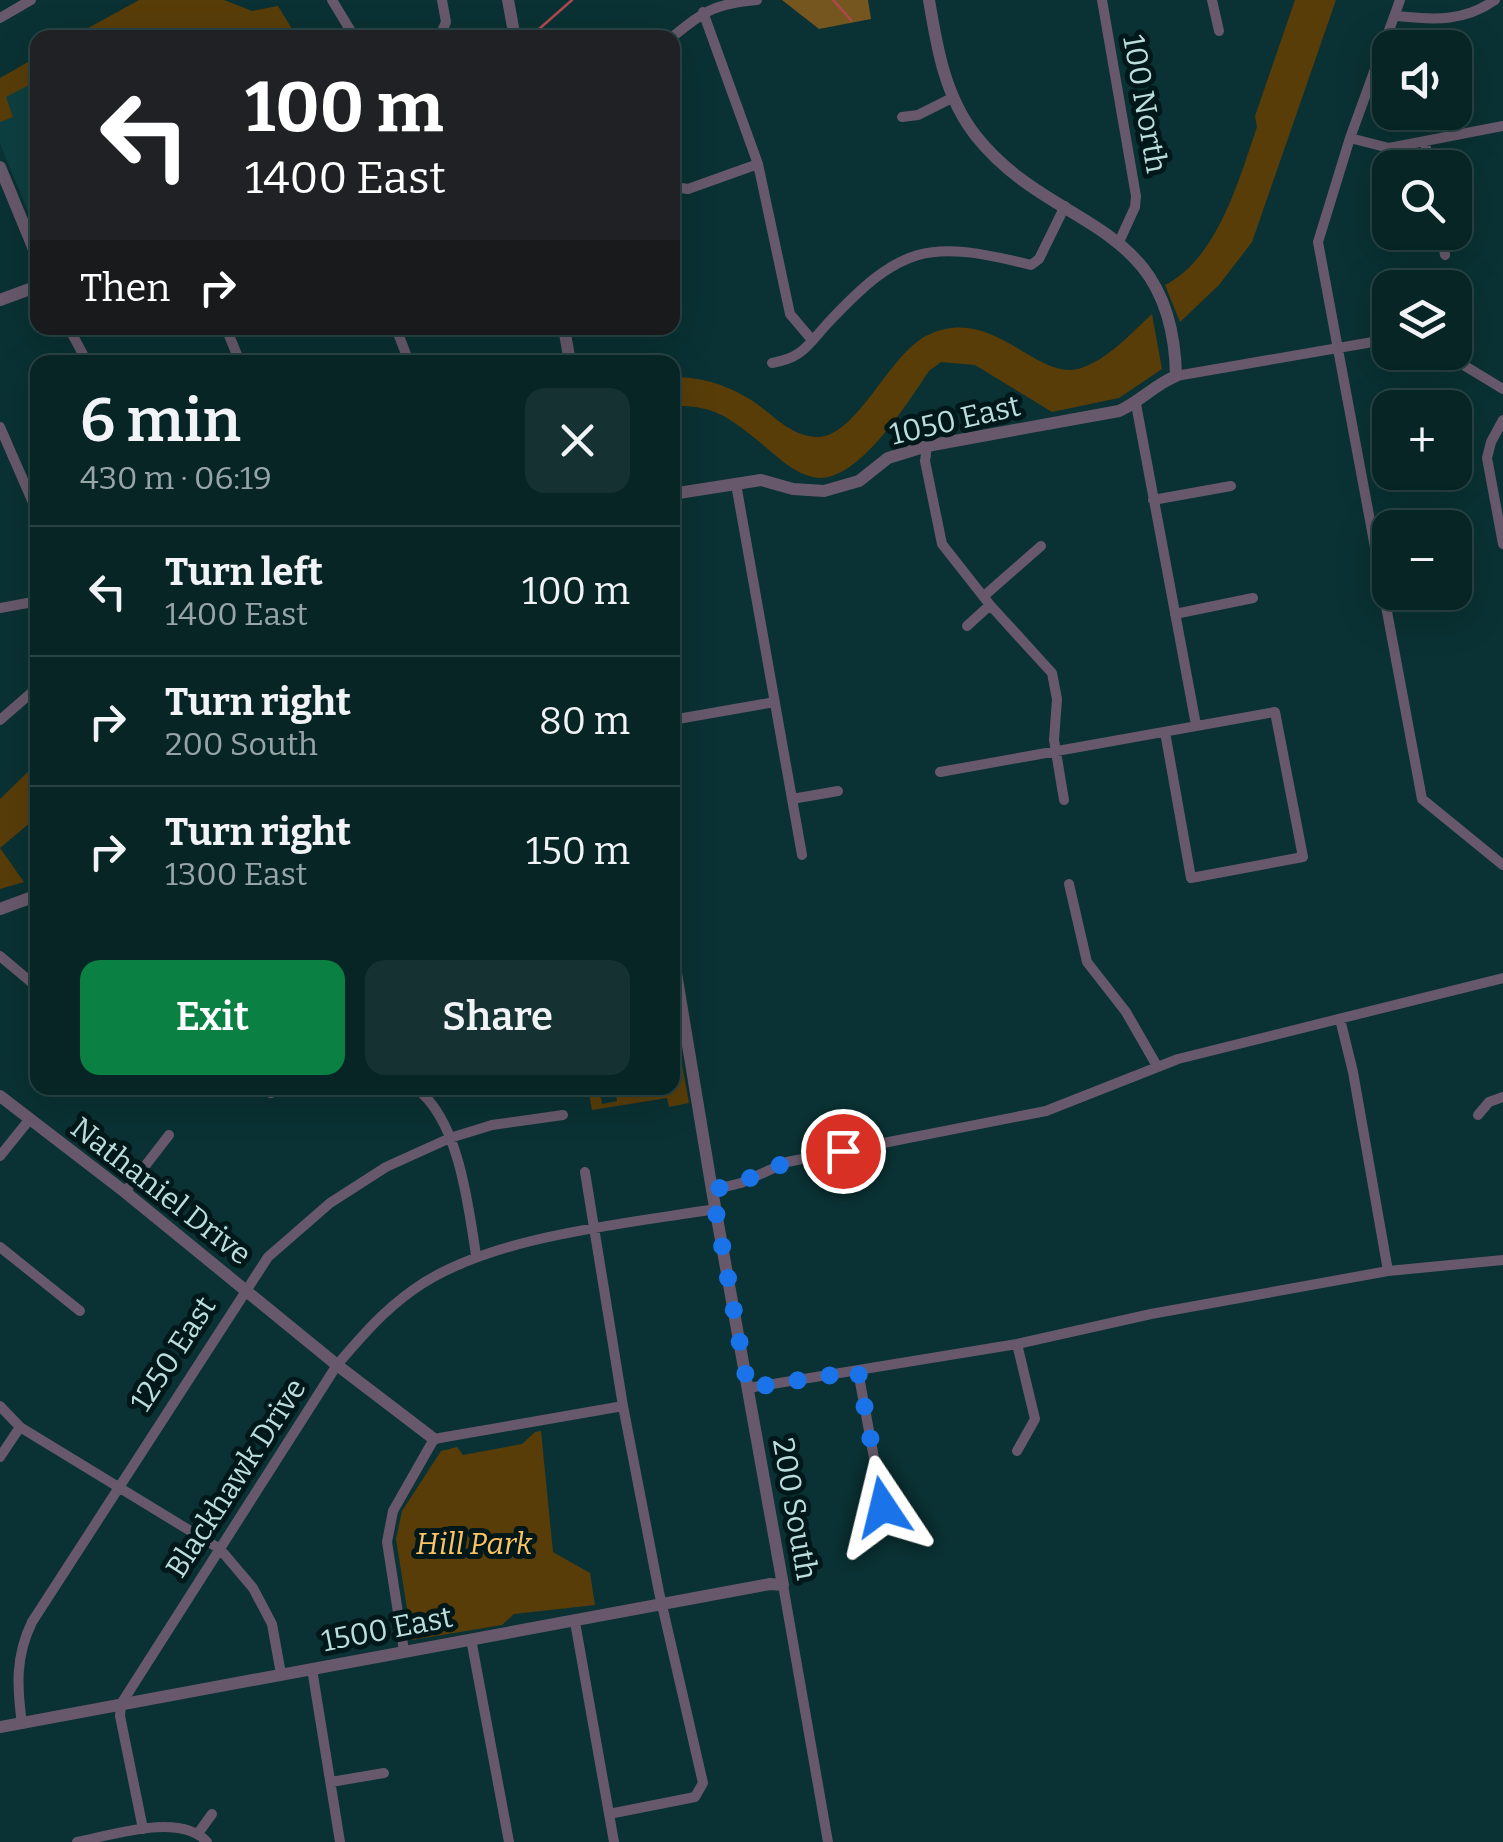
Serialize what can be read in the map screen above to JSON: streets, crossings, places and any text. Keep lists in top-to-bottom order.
{
  "streets": {
    "street": [
      "100 North",
      "1050 East",
      "Nathaniel Drive",
      "1250 East",
      "Blackhawk Drive",
      "200 South",
      "1500 East"
    ]
  },
  "crossings": [
    ["Nathaniel Drive", "1250 East"],
    ["Nathaniel Drive", "Blackhawk Drive"],
    ["1250 East", "1500 East"],
    ["Blackhawk Drive", "200 South"],
    ["Blackhawk Drive", "1500 East"],
    ["200 South", "1500 East"]
  ],
  "parks": ["Hill Park"],
  "page": {
    "map_buttons": ["+", "−"],
    "turn": ["100 m", "1400 East"],
    "then": "Then",
    "heading": ["6 min", "430 m · 06:19"],
    "list": [
      {
        "name": "Turn left",
        "note": "1400 East",
        "value": "100 m"
      },
      {
        "name": "Turn right",
        "note": "200 South",
        "value": "80 m"
      },
      {
        "name": "Turn right",
        "note": "1300 East",
        "value": "150 m"
      }
    ],
    "buttons": ["Exit", "Share"]
  }
}
